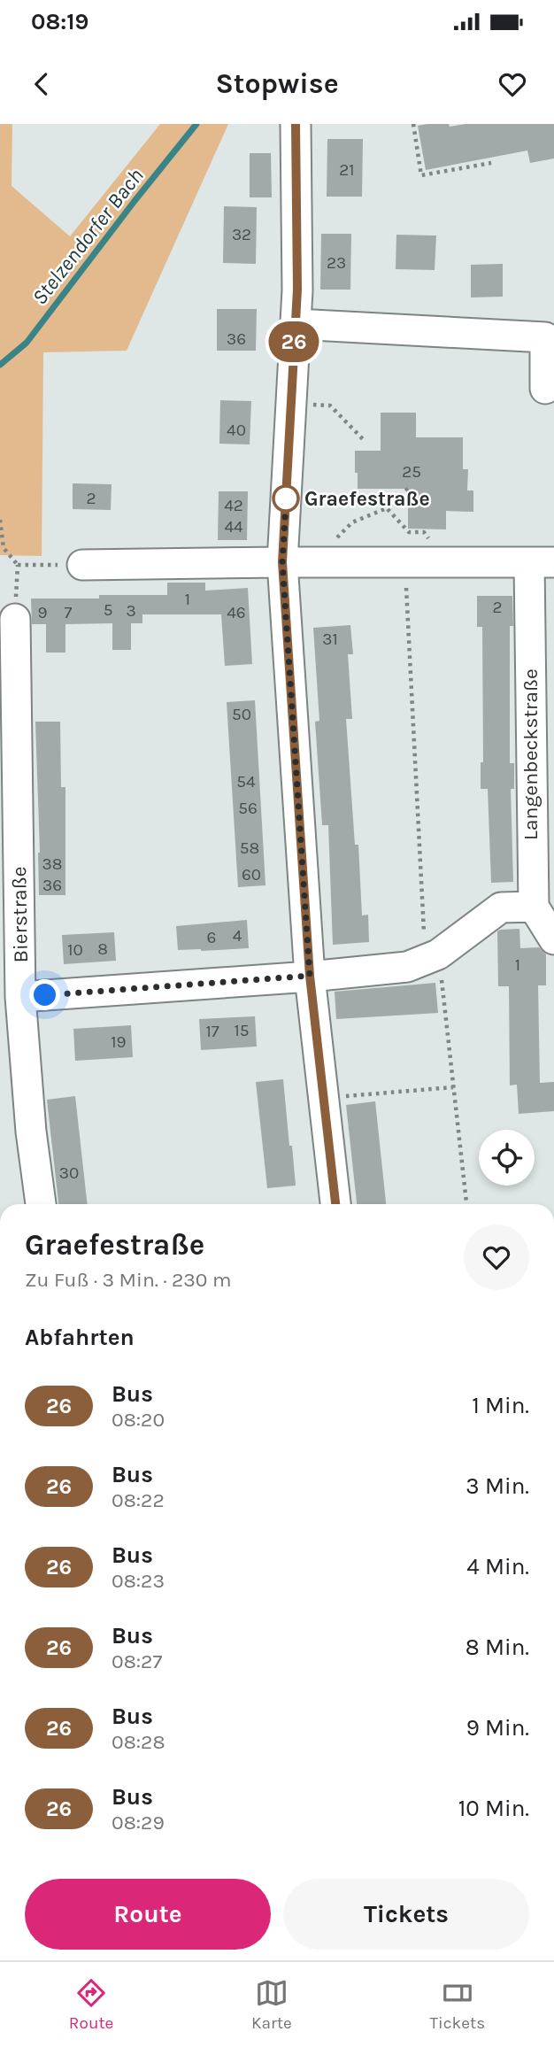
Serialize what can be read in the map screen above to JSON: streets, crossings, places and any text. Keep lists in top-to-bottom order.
{
  "streets": {
    "street": ["Langenbeckstraße", "Bierstraße"]
  },
  "water": ["Stelzendorfer Bach"],
  "places": ["Graefestraße"],
  "lines": ["bus line 26"],
  "house_numbers": [
    "21",
    "32",
    "23",
    "36",
    "40",
    "25",
    "2",
    "42",
    "44",
    "1",
    "2",
    "5",
    "3",
    "9",
    "7",
    "46",
    "31",
    "50",
    "54",
    "56",
    "58",
    "38",
    "60",
    "36",
    "4",
    "6",
    "8",
    "10",
    "1",
    "15",
    "17",
    "19",
    "30"
  ],
  "page": {
    "status": "08:19",
    "header": "Stopwise",
    "on_map": "26",
    "heading": [
      ["Graefestraße", "Zu Fuß · 3 Min. · 230 m"],
      "Abfahrten"
    ],
    "list": [
      {
        "mark": "26",
        "name": "Bus",
        "note": "08:20",
        "value": "1 Min."
      },
      {
        "mark": "26",
        "name": "Bus",
        "note": "08:22",
        "value": "3 Min."
      },
      {
        "mark": "26",
        "name": "Bus",
        "note": "08:23",
        "value": "4 Min."
      },
      {
        "mark": "26",
        "name": "Bus",
        "note": "08:27",
        "value": "8 Min."
      },
      {
        "mark": "26",
        "name": "Bus",
        "note": "08:28",
        "value": "9 Min."
      },
      {
        "mark": "26",
        "name": "Bus",
        "note": "08:29",
        "value": "10 Min."
      }
    ],
    "buttons": ["Route", "Tickets"],
    "tabs": ["Route", "Karte", "Tickets"]
  }
}
